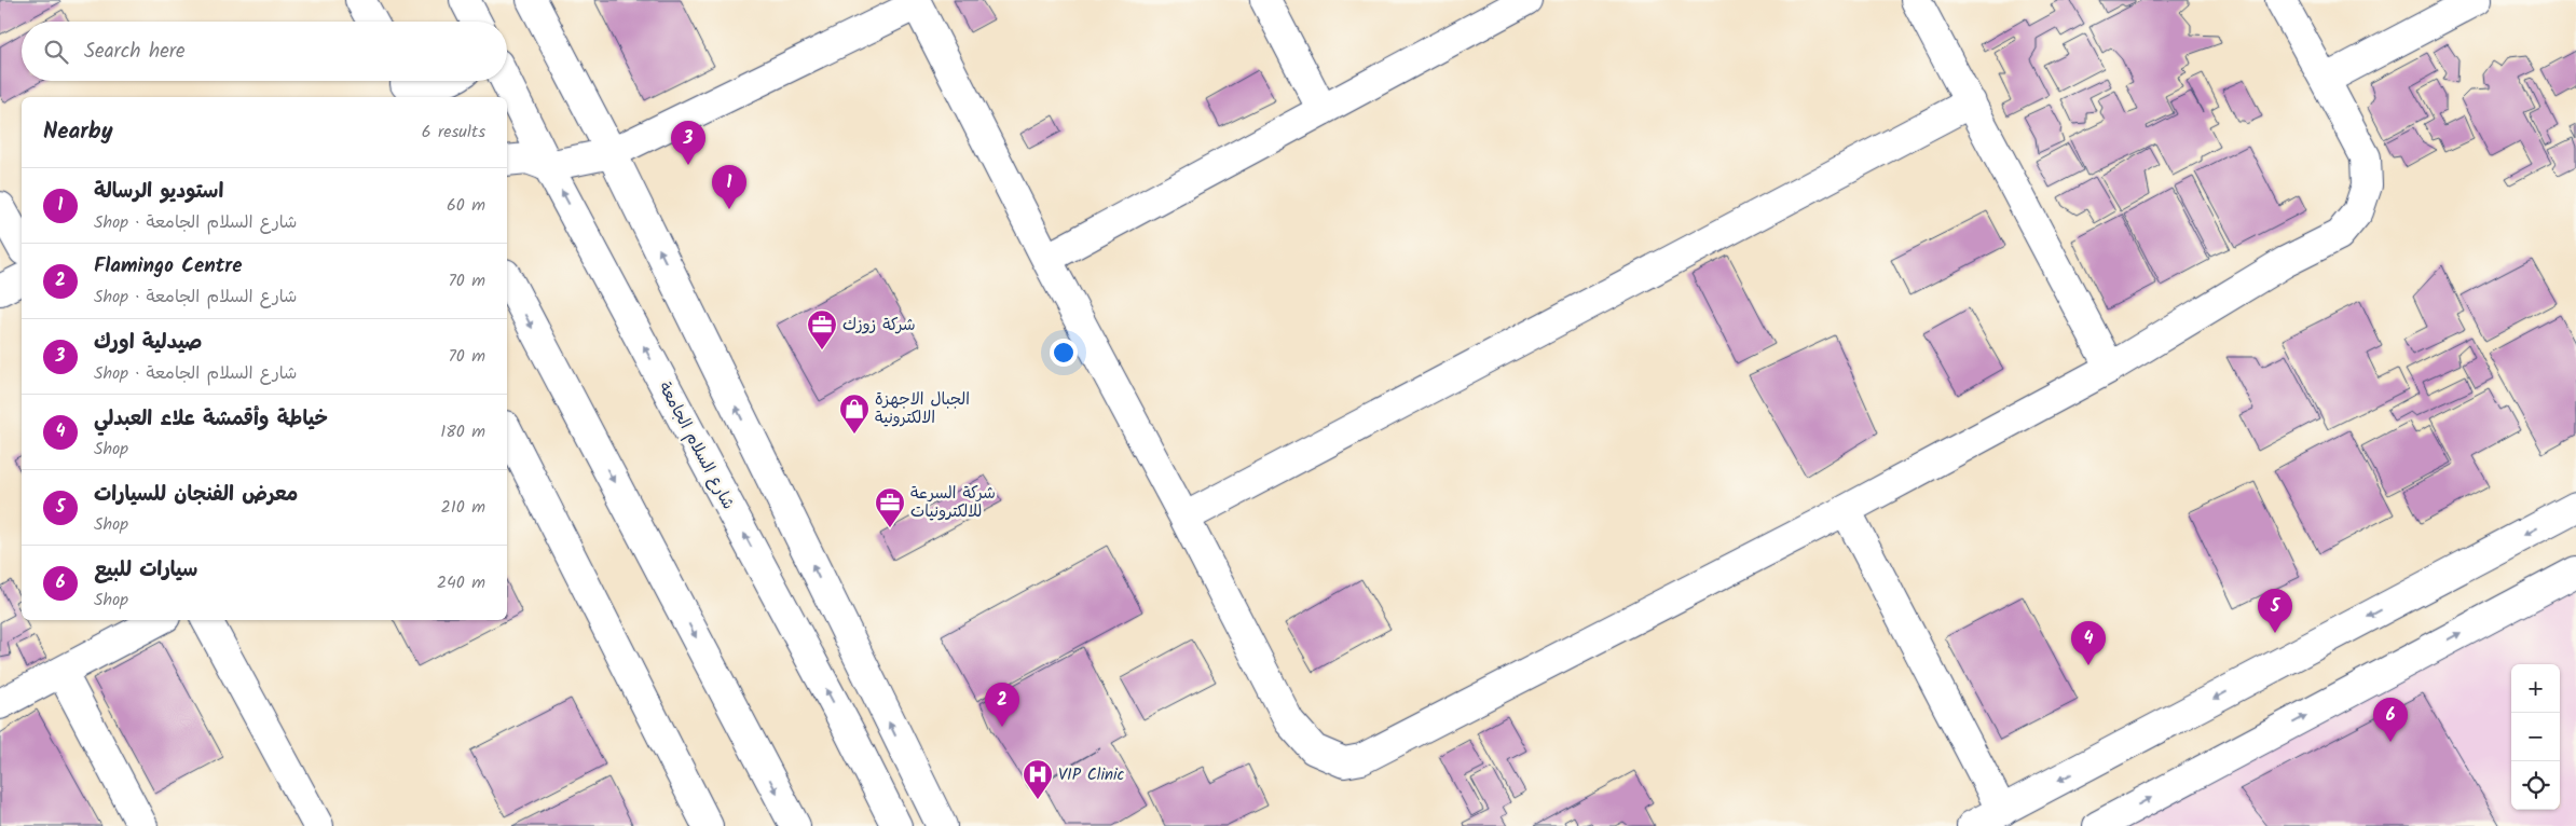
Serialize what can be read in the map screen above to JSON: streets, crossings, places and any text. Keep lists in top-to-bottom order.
{
  "streets": {
    "street": ["شارع السلام الجامعة"]
  },
  "places": {
    "office": ["شركة زوزك", "شركة السرعة للالكترونيات"],
    "shop": ["الجبال الاجهزة الالكترونية"],
    "hospital": ["VIP Clinic"]
  },
  "page": {
    "search": "Search here",
    "heading": ["Nearby", "6 results"],
    "pins": [
      "3",
      "1",
      "5",
      "4",
      "2",
      "6"
    ],
    "list": [
      {
        "mark": "1",
        "name": "استوديو الرسالة",
        "note": "Shop · شارع السلام الجامعة",
        "value": "60 m"
      },
      {
        "mark": "2",
        "name": "Flamingo Centre",
        "note": "Shop · شارع السلام الجامعة",
        "value": "70 m"
      },
      {
        "mark": "3",
        "name": "صيدلية اورك",
        "note": "Shop · شارع السلام الجامعة",
        "value": "70 m"
      },
      {
        "mark": "4",
        "name": "خياطة وأقمشة علاء العبدلي",
        "note": "Shop",
        "value": "180 m"
      },
      {
        "mark": "5",
        "name": "معرض الفنجان للسيارات",
        "note": "Shop",
        "value": "210 m"
      },
      {
        "mark": "6",
        "name": "سيارات للبيع",
        "note": "Shop",
        "value": "240 m"
      }
    ],
    "map_buttons": ["+", "−"]
  }
}
